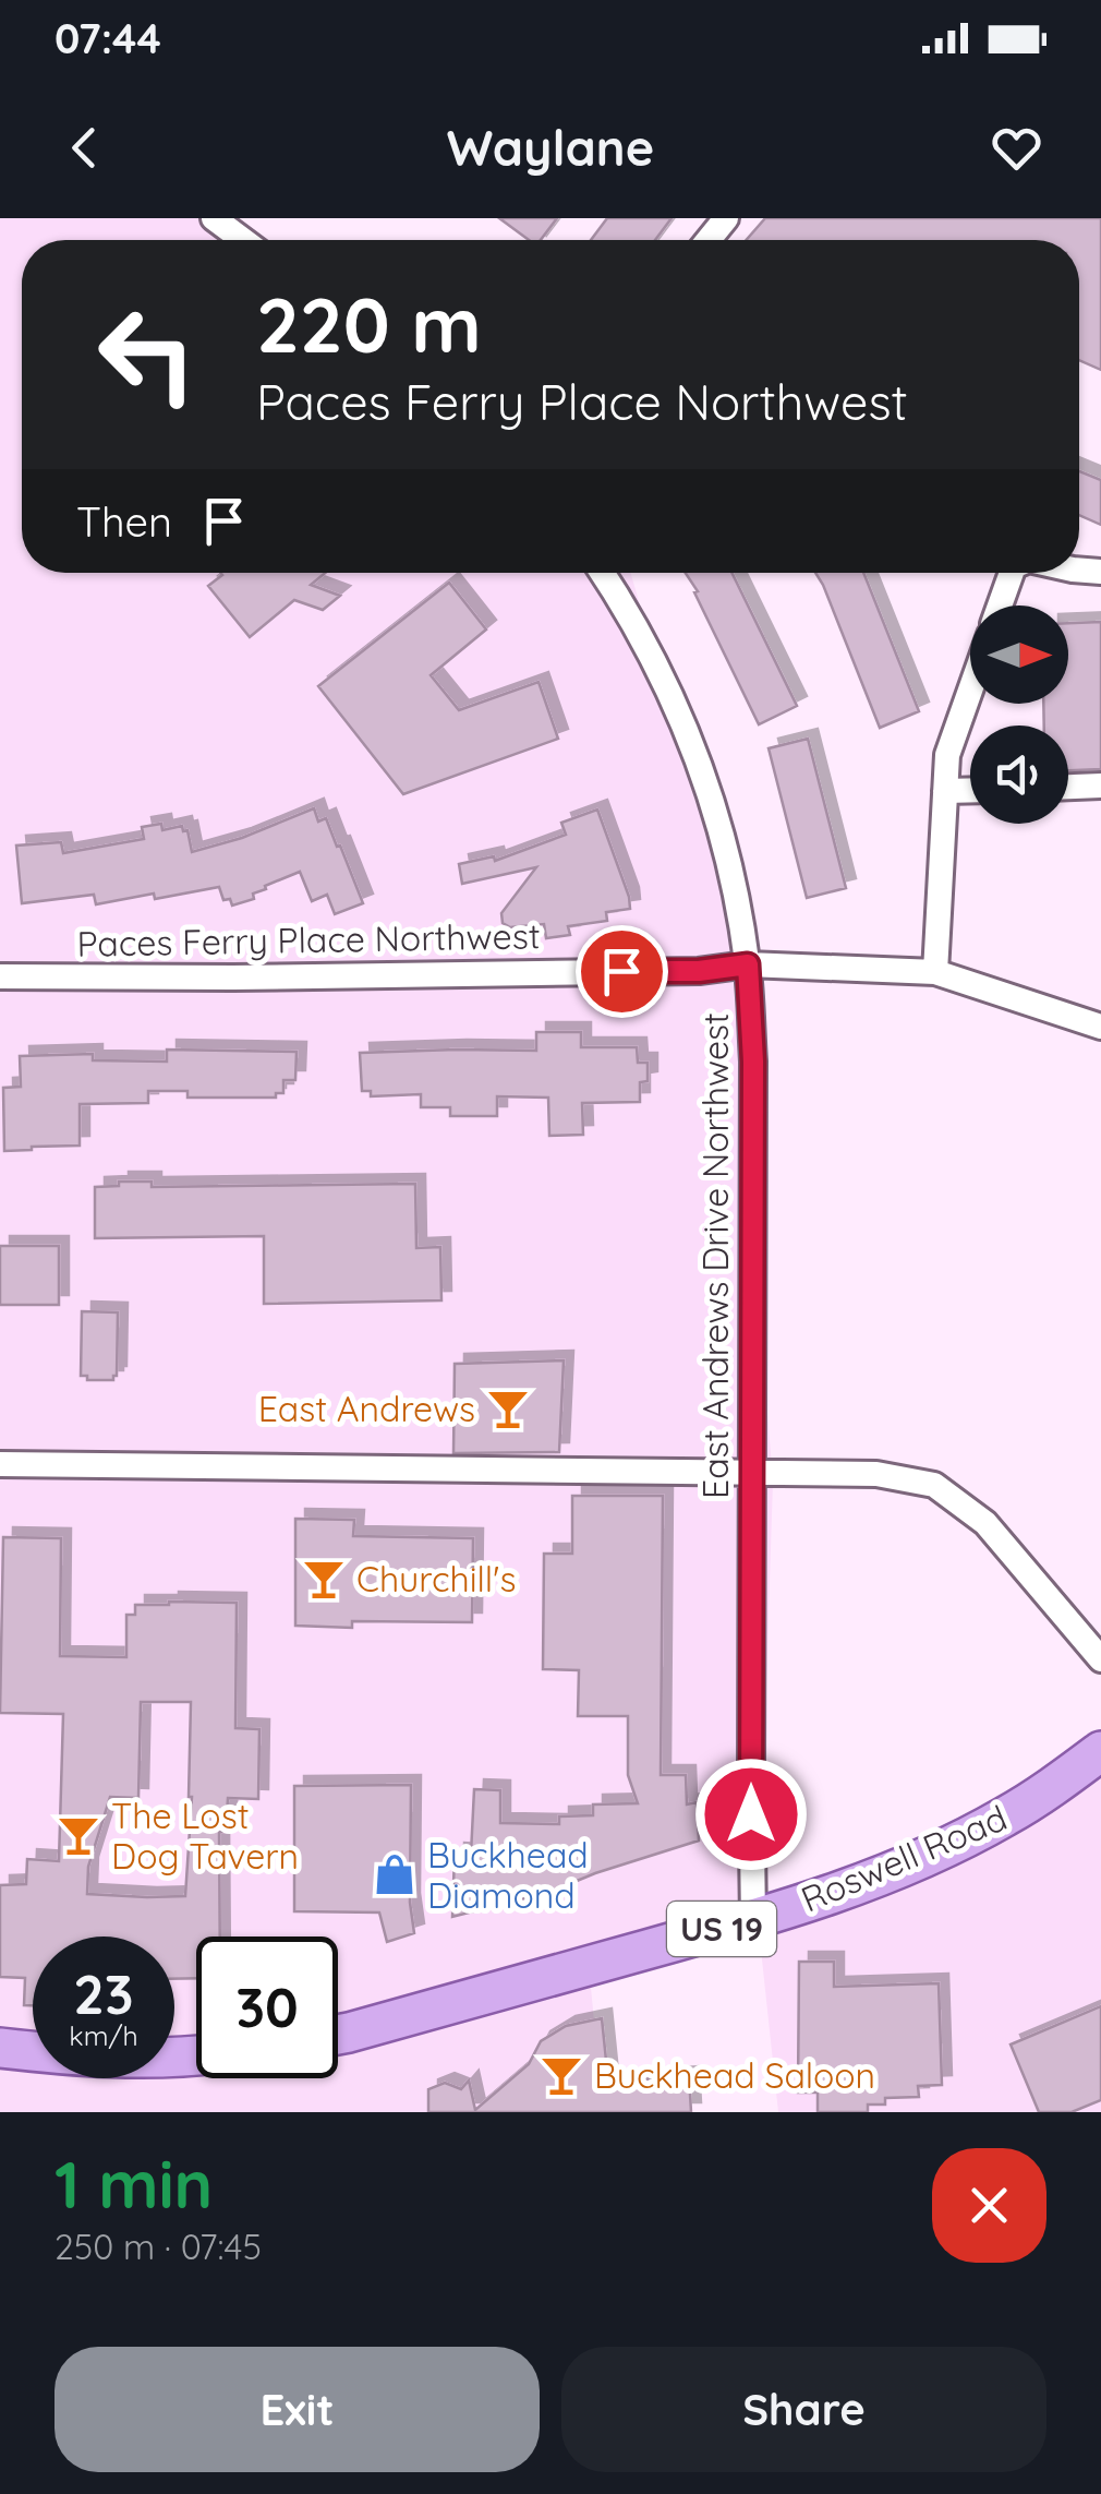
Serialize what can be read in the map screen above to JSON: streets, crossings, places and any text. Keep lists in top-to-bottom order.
{
  "streets": {
    "main road": ["Roswell Road", "US 19"],
    "street": ["Paces Ferry Place Northwest", "East Andrews Drive Northwest"]
  },
  "crossings": [
    ["Paces Ferry Place Northwest", "East Andrews Drive Northwest"],
    ["East Andrews Drive Northwest", "Roswell Road"]
  ],
  "places": {
    "bar": [
      "East Andrews",
      "Churchill's",
      "The Lost Dog Tavern",
      "Buckhead Saloon"
    ],
    "shop": ["Buckhead Diamond"]
  },
  "north": "right",
  "page": {
    "status": "07:44",
    "header": "Waylane",
    "turn": ["220 m", "Paces Ferry Place Northwest"],
    "then": "Then",
    "speed": "23 km/h",
    "limit": "30",
    "heading": ["1 min", "250 m · 07:45"],
    "buttons": ["Exit", "Share"]
  }
}
